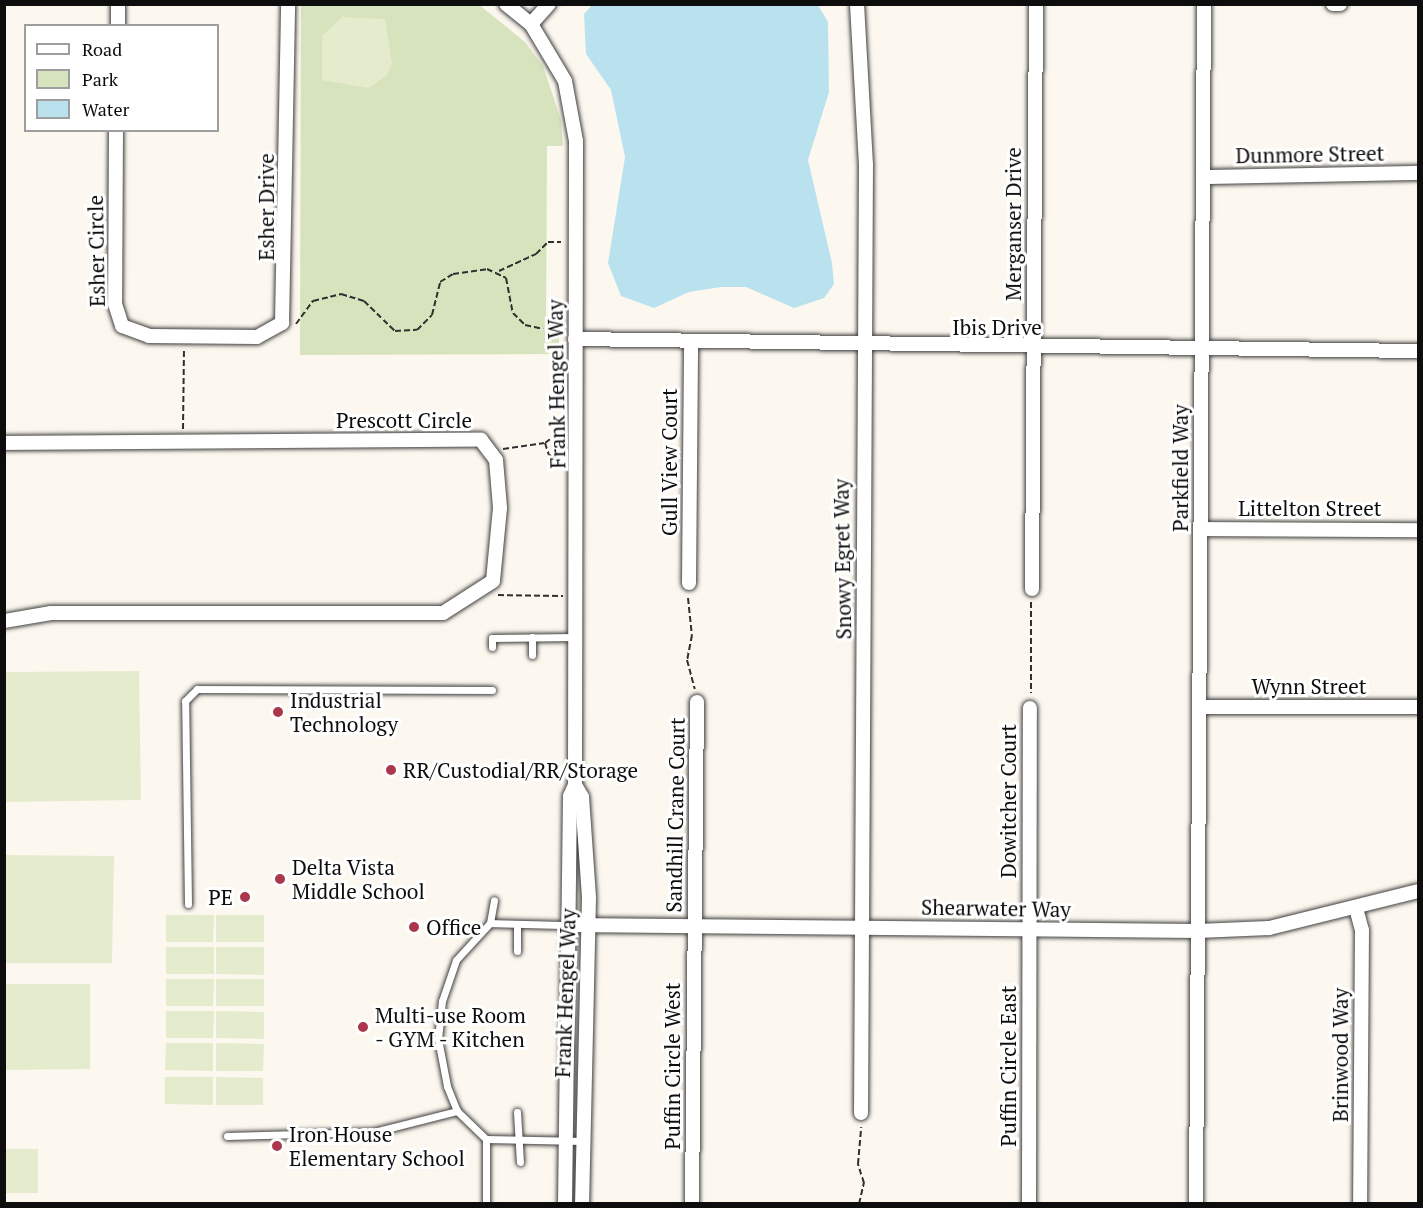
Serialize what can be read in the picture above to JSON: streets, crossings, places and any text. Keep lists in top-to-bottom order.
{
  "streets": {
    "street": [
      "Dunmore Street",
      "Esher Drive",
      "Merganser Drive",
      "Esher Circle",
      "Ibis Drive",
      "Frank Hengel Way",
      "Prescott Circle",
      "Gull View Court",
      "Parkfield Way",
      "Littelton Street",
      "Snowy Egret Way",
      "Wynn Street",
      "Dowitcher Court",
      "Sandhill Crane Court",
      "Shearwater Way",
      "Brinwood Way",
      "Puffin Circle West",
      "Puffin Circle East"
    ]
  },
  "crossings": [
    ["Dunmore Street", "Parkfield Way"],
    ["Merganser Drive", "Ibis Drive"],
    ["Ibis Drive", "Frank Hengel Way"],
    ["Ibis Drive", "Gull View Court"],
    ["Ibis Drive", "Parkfield Way"],
    ["Ibis Drive", "Snowy Egret Way"],
    ["Frank Hengel Way", "Shearwater Way"],
    ["Parkfield Way", "Littelton Street"],
    ["Parkfield Way", "Wynn Street"],
    ["Parkfield Way", "Shearwater Way"],
    ["Snowy Egret Way", "Shearwater Way"],
    ["Dowitcher Court", "Shearwater Way"],
    ["Dowitcher Court", "Puffin Circle East"],
    ["Sandhill Crane Court", "Shearwater Way"],
    ["Sandhill Crane Court", "Puffin Circle West"],
    ["Shearwater Way", "Brinwood Way"],
    ["Shearwater Way", "Puffin Circle West"],
    ["Shearwater Way", "Puffin Circle East"]
  ],
  "places": [
    "Industrial Technology",
    "RR/Custodial/RR/Storage",
    "Delta Vista Middle School",
    "PE",
    "Office",
    "Multi-use Room - GYM - Kitchen",
    "Iron House Elementary School"
  ],
  "legend": ["Road", "Park", "Water"]
}
